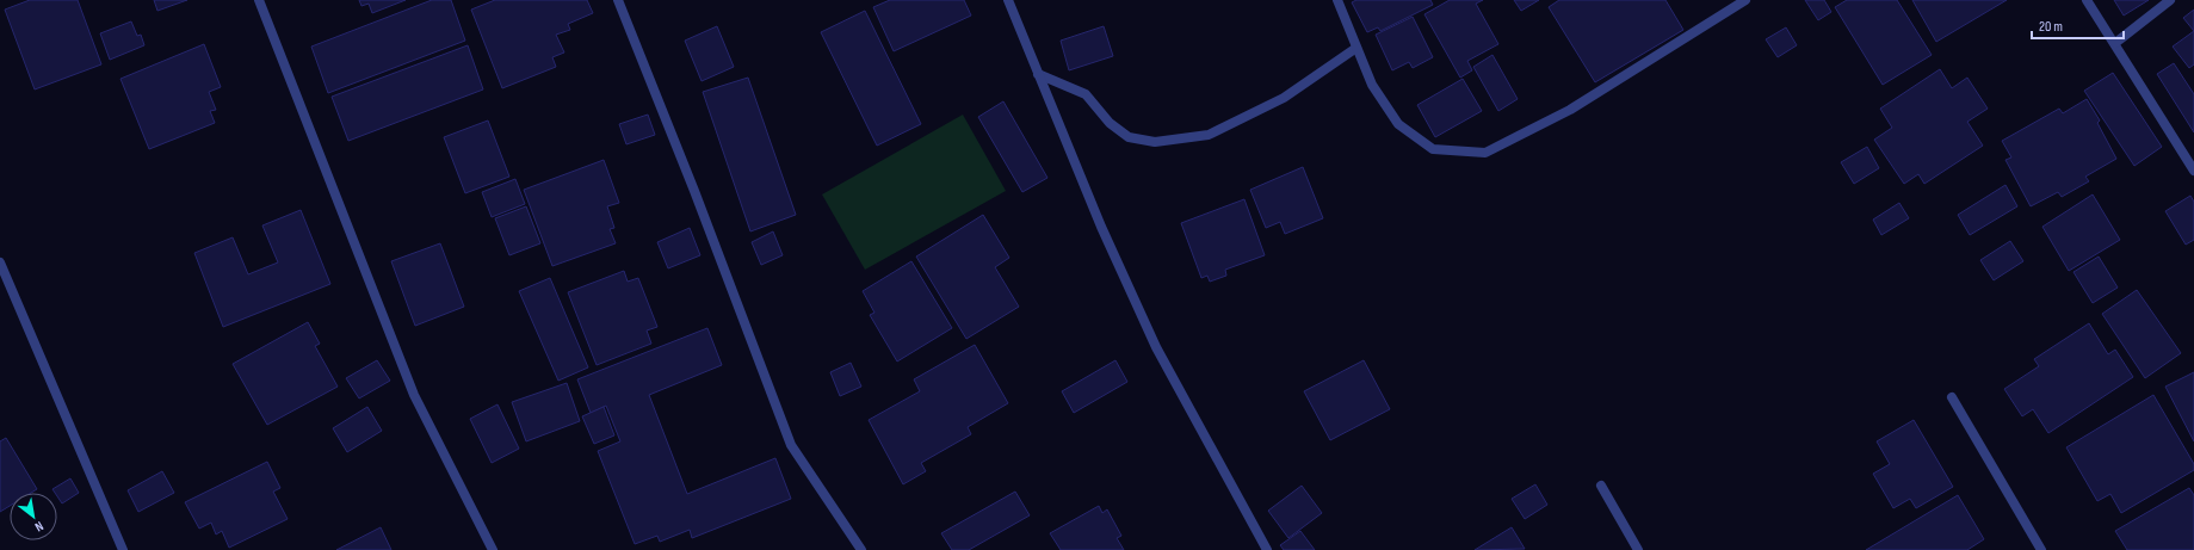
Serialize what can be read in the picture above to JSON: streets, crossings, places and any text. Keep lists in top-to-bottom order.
{
  "scale_bar": "20 m",
  "north": "bottom right"
}
